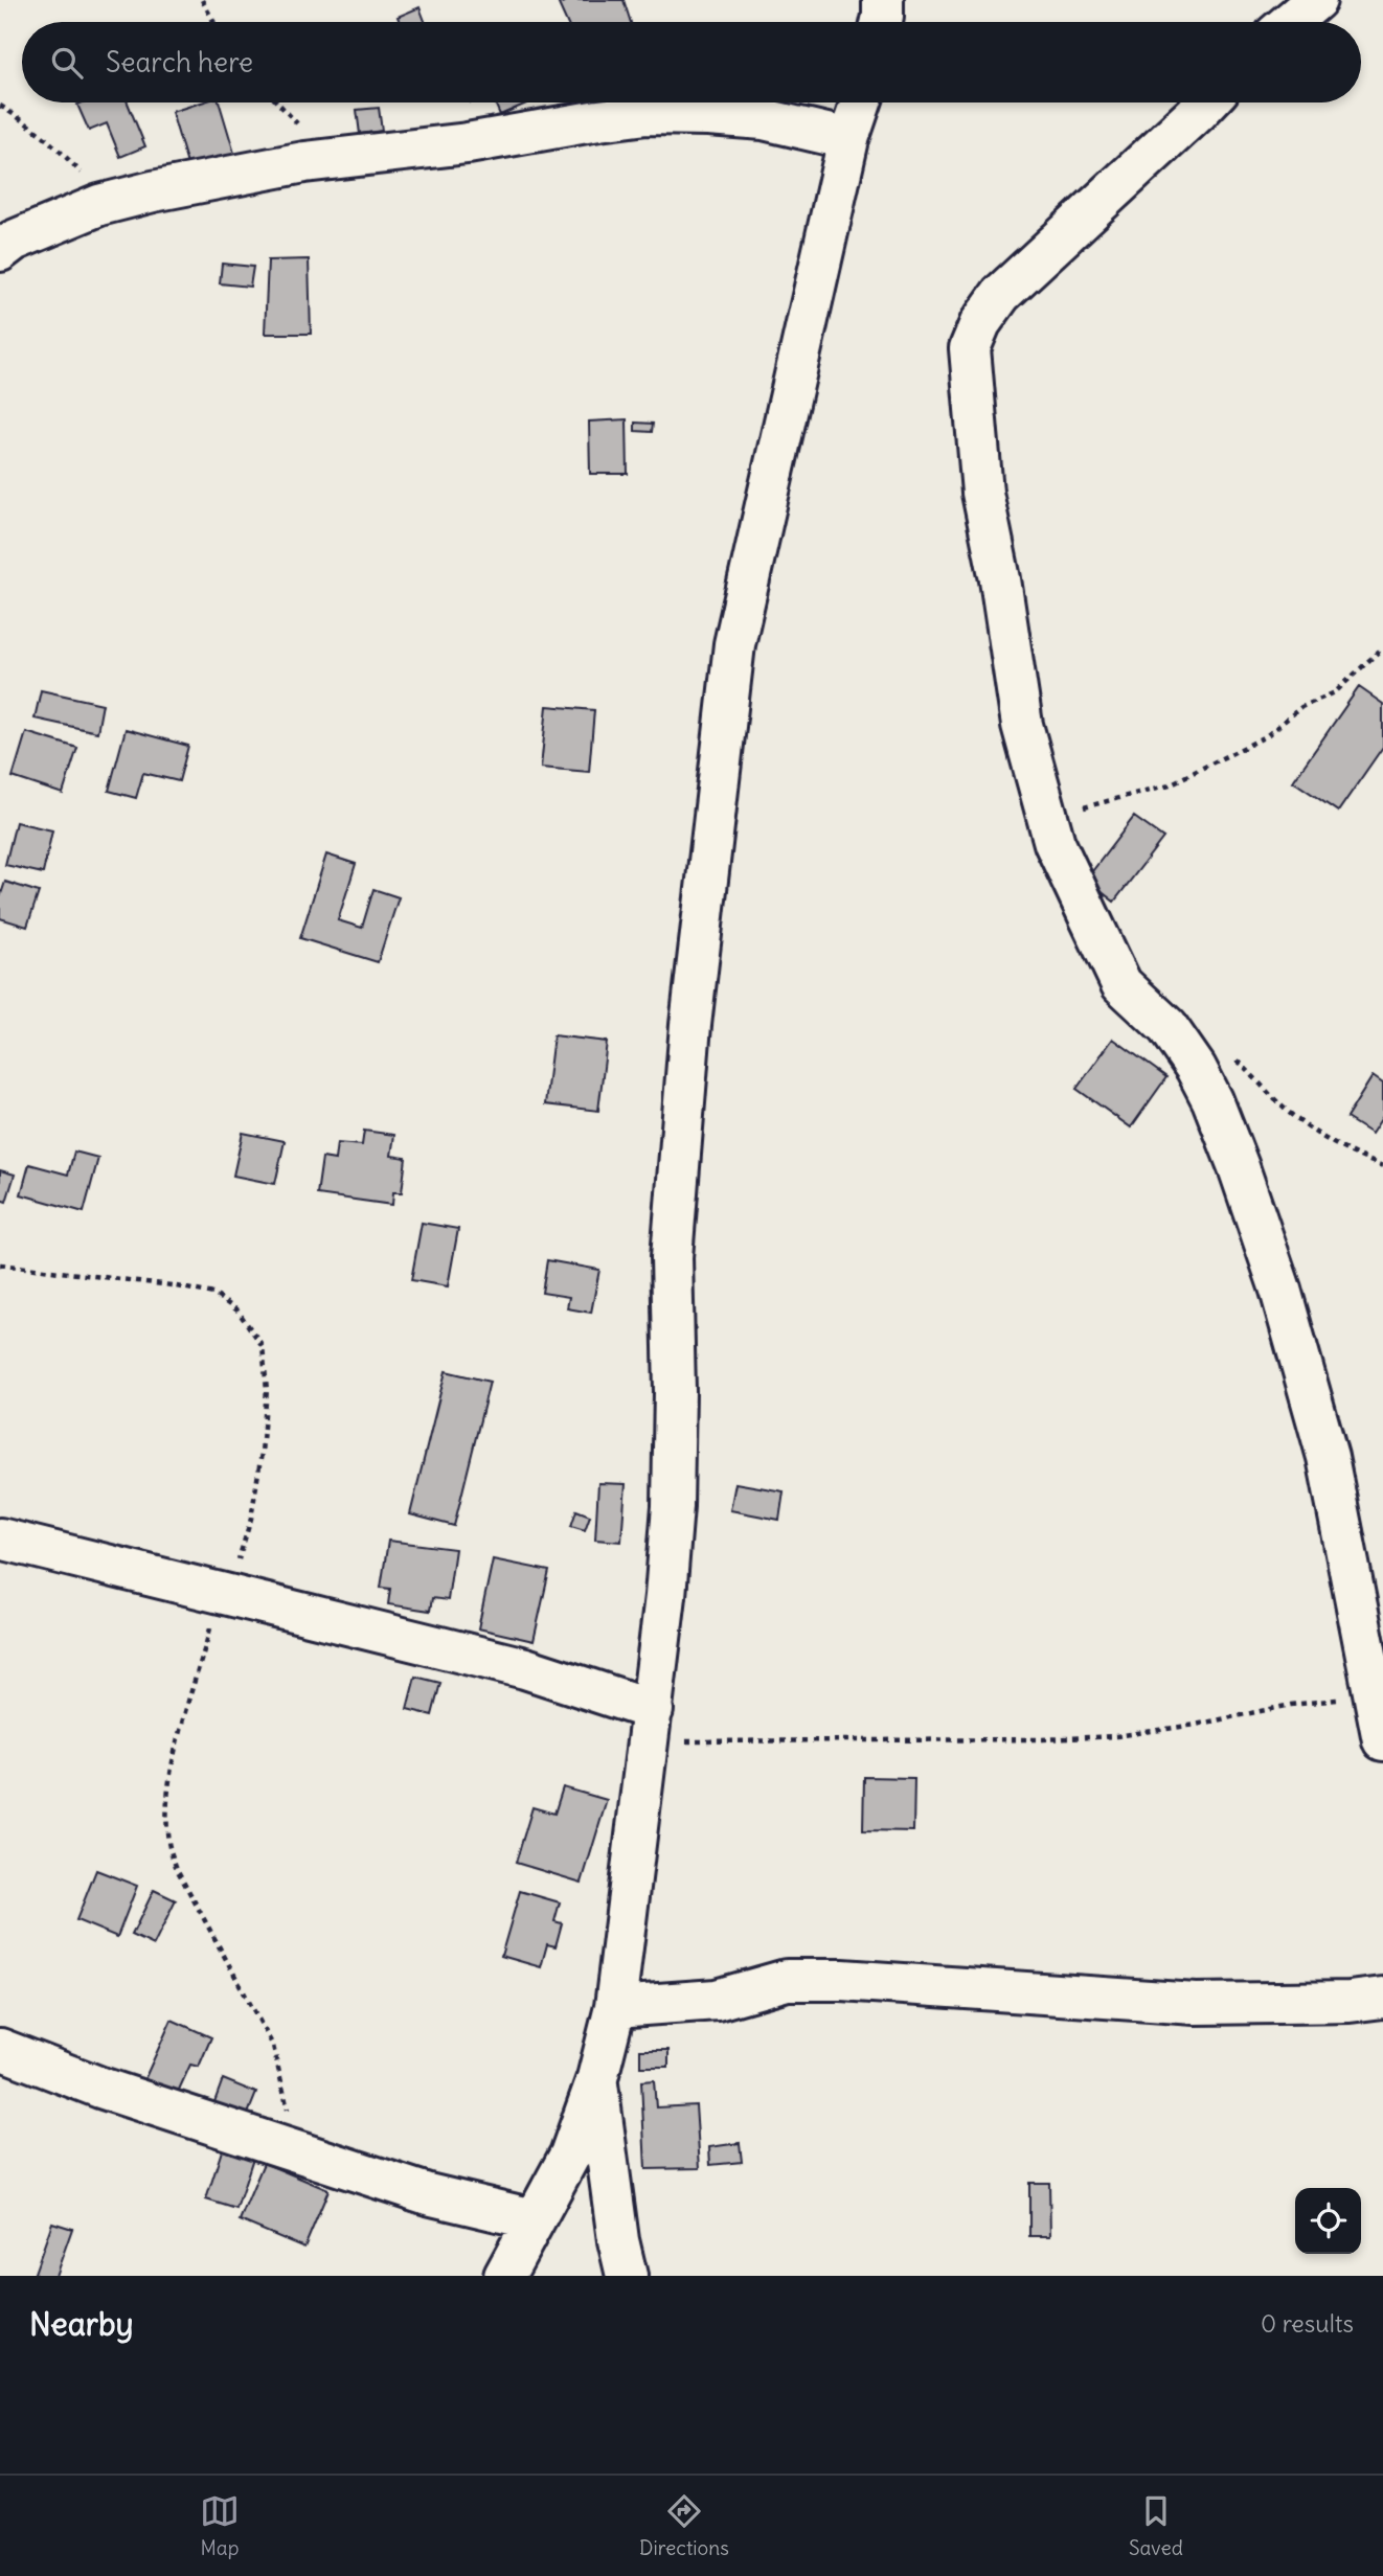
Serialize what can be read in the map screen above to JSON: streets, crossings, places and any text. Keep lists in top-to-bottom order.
{
  "page": {
    "search": "Search here",
    "heading": ["Nearby", "0 results"],
    "nav": ["Map", "Directions", "Saved"]
  }
}
